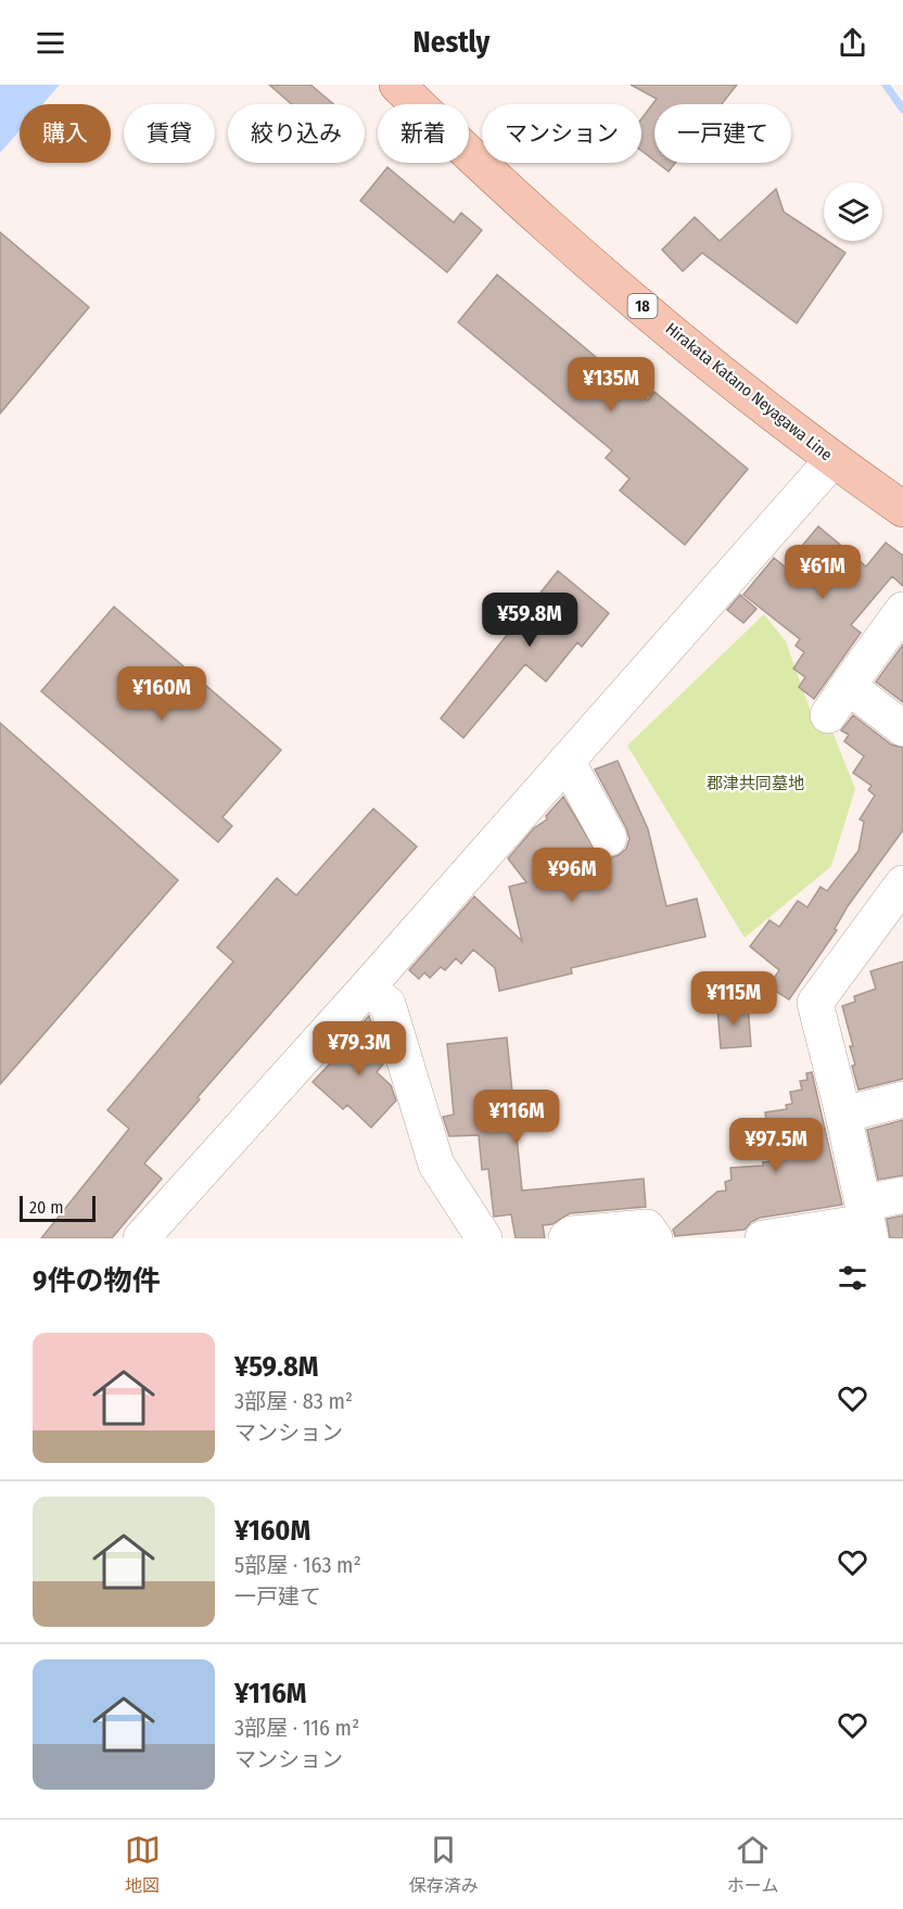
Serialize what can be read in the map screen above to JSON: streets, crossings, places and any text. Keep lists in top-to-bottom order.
{
  "streets": {
    "main road": ["18", "Hirakata Katano Neyagawa Line"]
  },
  "parks": ["郡津共同墓地"],
  "scale_bar": "20 m",
  "page": {
    "header": "Nestly",
    "chip": [
      "購入",
      "賃貸",
      "絞り込み",
      "新着",
      "マンション",
      "一戸建て"
    ],
    "price": [
      "¥135M",
      "¥61M",
      "¥59.8M",
      "¥160M",
      "¥96M",
      "¥115M",
      "¥79.3M",
      "¥116M",
      "¥97.5M"
    ],
    "scale": "20 m",
    "heading": "9件の物件",
    "list": [
      {
        "name": "¥59.8M",
        "note": "3部屋 · 83 m² · マンション"
      },
      {
        "name": "¥160M",
        "note": "5部屋 · 163 m² · 一戸建て"
      },
      {
        "name": "¥116M",
        "note": "3部屋 · 116 m² · マンション"
      }
    ],
    "tabs": ["地図", "保存済み", "ホーム"]
  }
}
